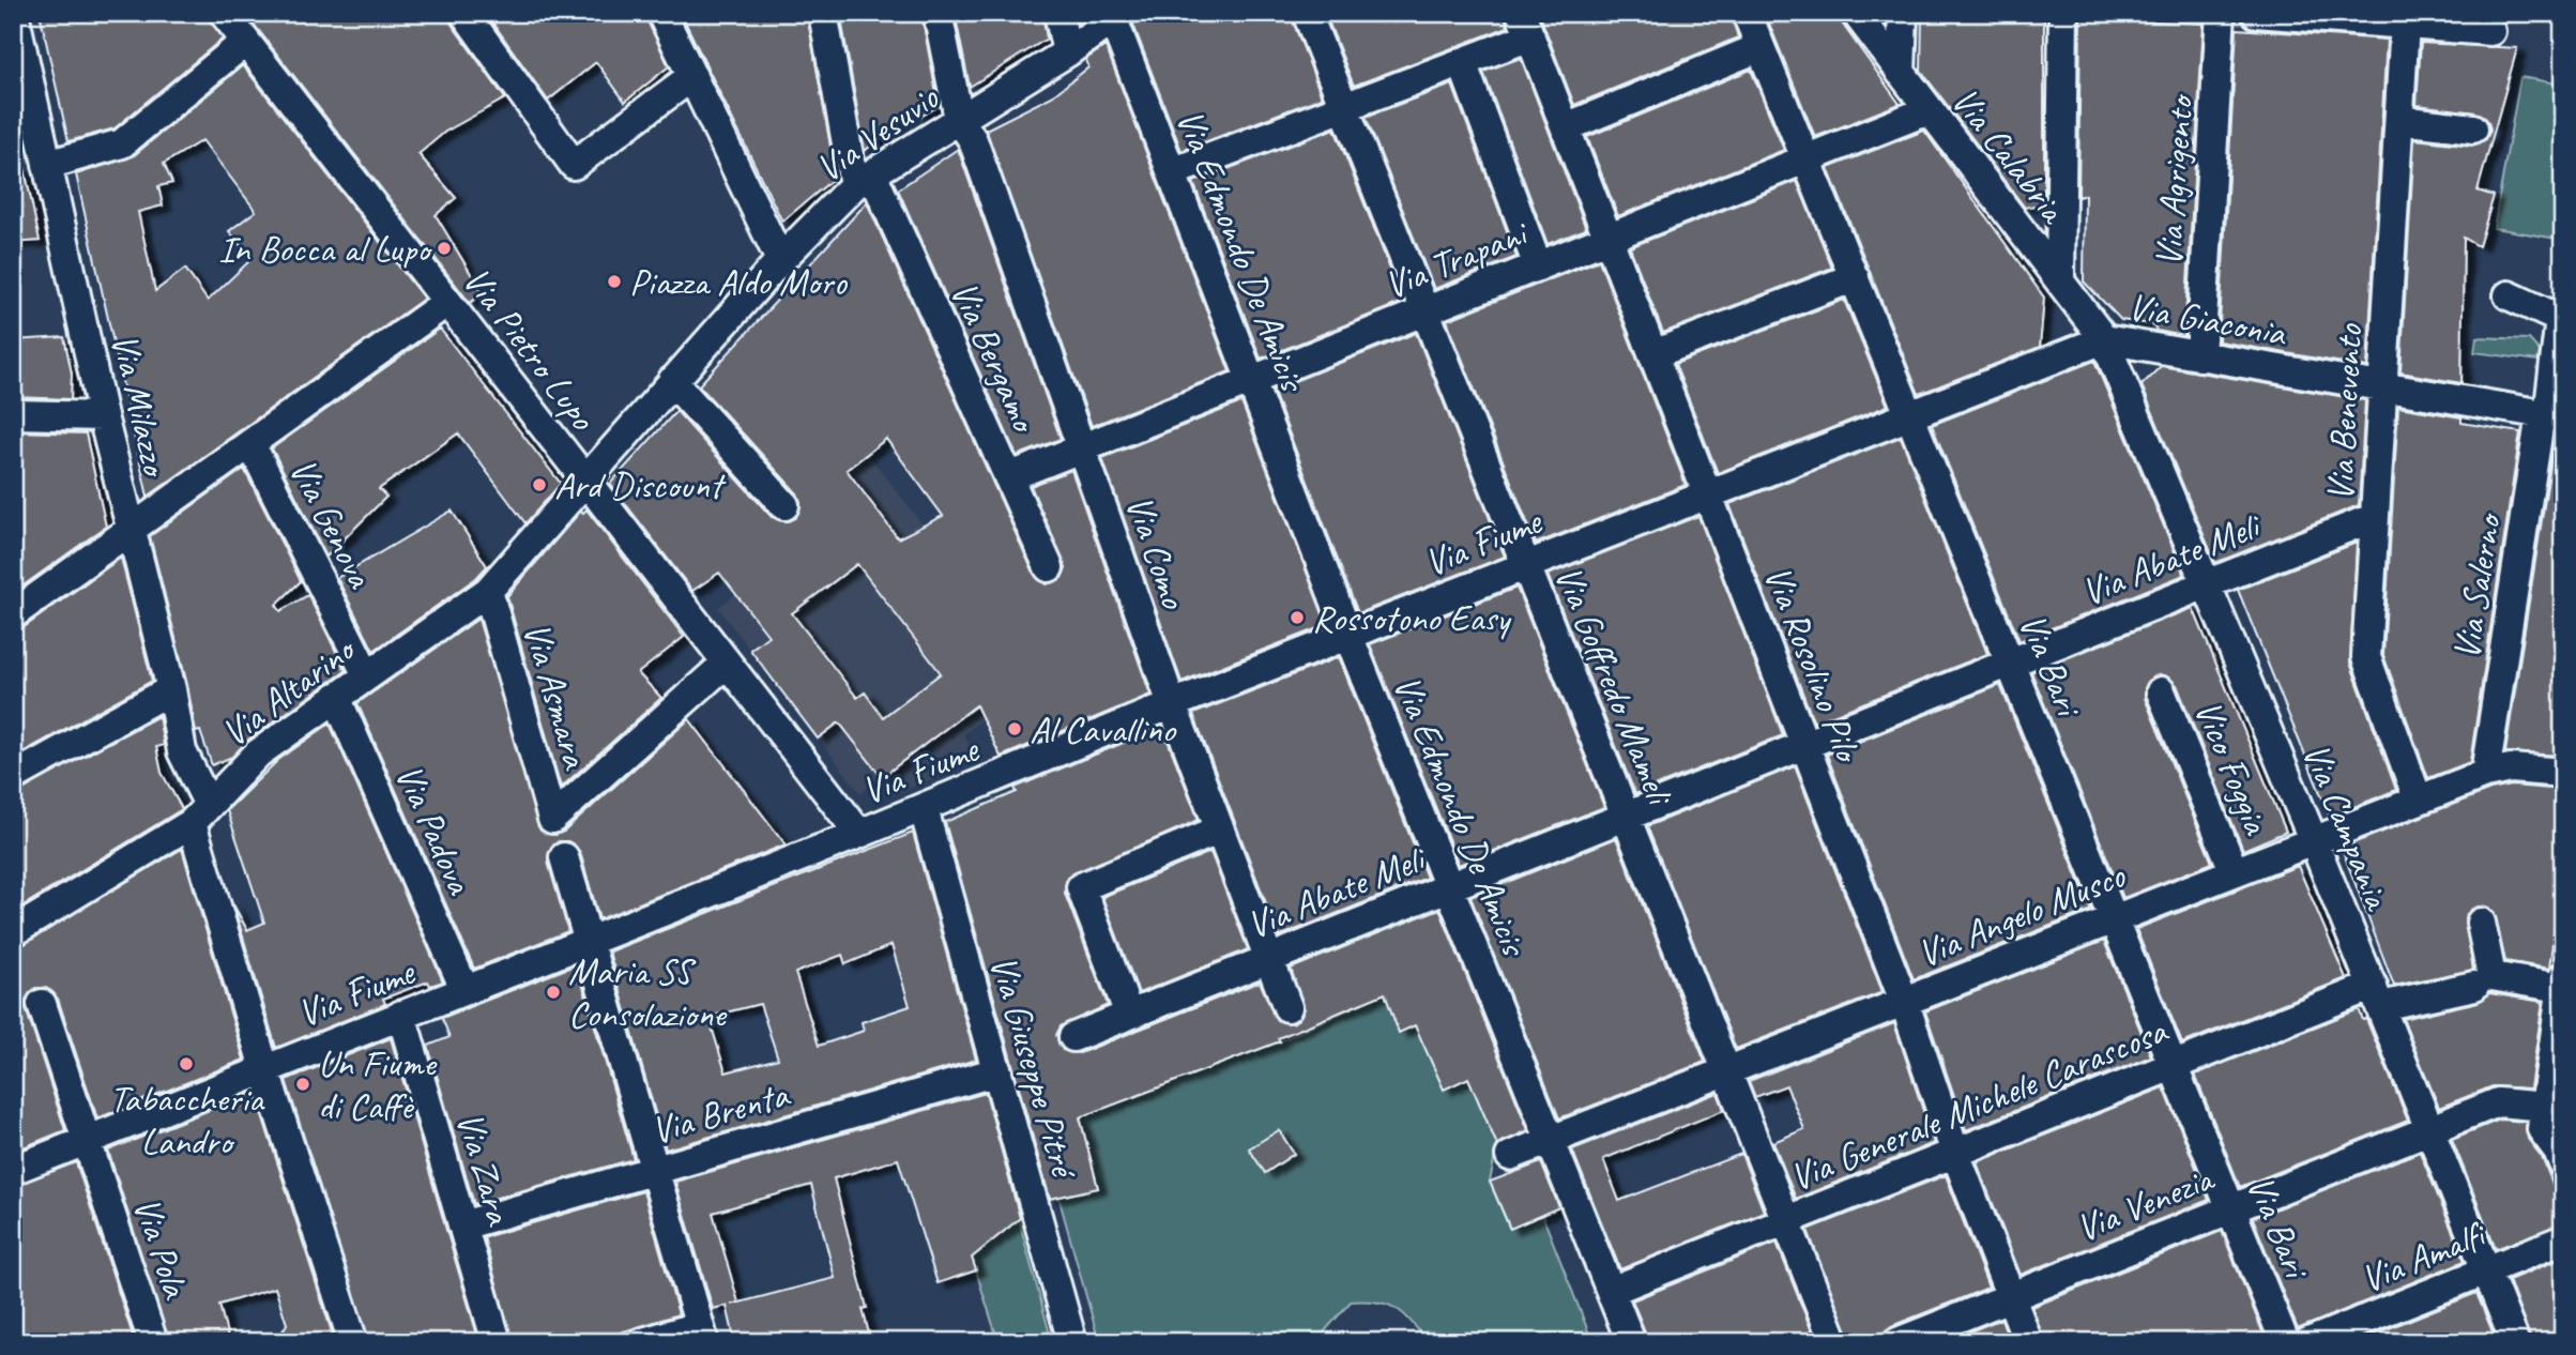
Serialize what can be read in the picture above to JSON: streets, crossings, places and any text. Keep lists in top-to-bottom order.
{
  "streets": {
    "street": [
      "Via Vesuvio",
      "Via Calabria",
      "Via Agrigento",
      "Via Edmondo De Amicis",
      "Via Trapani",
      "Via Giaconia",
      "Via Pietro Lupo",
      "Via Bergamo",
      "Via Milazzo",
      "Via Benevento",
      "Via Genova",
      "Via Fiume",
      "Via Como",
      "Via Abate Meli",
      "Via Salerno",
      "Via Rosolino Pilo",
      "Via Bari",
      "Via Goffredo Mameli",
      "Via Altarino",
      "Via Asmara",
      "Vico Foggia",
      "Via Campania",
      "Via Padova",
      "Via Angelo Musco",
      "Via Giuseppe Pitré",
      "Via Generale Michele Carascosa",
      "Via Brenta",
      "Via Zara",
      "Via Venezia",
      "Via Pola",
      "Via Amalfi"
    ]
  },
  "crossings": [
    ["Via Vesuvio", "Via Edmondo De Amicis"],
    ["Via Vesuvio", "Via Pietro Lupo"],
    ["Via Vesuvio", "Via Bergamo"],
    ["Via Vesuvio", "Via Como"],
    ["Via Vesuvio", "Via Altarino"],
    ["Via Calabria", "Via Trapani"],
    ["Via Calabria", "Via Giaconia"],
    ["Via Calabria", "Via Fiume"],
    ["Via Calabria", "Via Campania"],
    ["Via Agrigento", "Via Giaconia"],
    ["Via Edmondo De Amicis", "Via Trapani"],
    ["Via Edmondo De Amicis", "Via Fiume"],
    ["Via Edmondo De Amicis", "Via Abate Meli"],
    ["Via Edmondo De Amicis", "Via Angelo Musco"],
    ["Via Edmondo De Amicis", "Via Generale Michele Carascosa"],
    ["Via Trapani", "Via Bergamo"],
    ["Via Trapani", "Via Como"],
    ["Via Trapani", "Via Rosolino Pilo"],
    ["Via Trapani", "Via Bari"],
    ["Via Trapani", "Via Goffredo Mameli"],
    ["Via Giaconia", "Via Benevento"],
    ["Via Giaconia", "Via Fiume"],
    ["Via Giaconia", "Via Salerno"],
    ["Via Giaconia", "Via Campania"],
    ["Via Pietro Lupo", "Via Fiume"],
    ["Via Pietro Lupo", "Via Altarino"],
    ["Via Pietro Lupo", "Via Asmara"],
    ["Via Milazzo", "Via Fiume"],
    ["Via Milazzo", "Via Altarino"],
    ["Via Benevento", "Via Abate Meli"],
    ["Via Benevento", "Via Angelo Musco"],
    ["Via Genova", "Via Altarino"],
    ["Via Fiume", "Via Como"],
    ["Via Fiume", "Via Rosolino Pilo"],
    ["Via Fiume", "Via Bari"],
    ["Via Fiume", "Via Goffredo Mameli"],
    ["Via Fiume", "Via Campania"],
    ["Via Fiume", "Via Padova"],
    ["Via Fiume", "Via Giuseppe Pitré"],
    ["Via Fiume", "Via Zara"],
    ["Via Fiume", "Via Pola"],
    ["Via Como", "Via Abate Meli"],
    ["Via Abate Meli", "Via Rosolino Pilo"],
    ["Via Abate Meli", "Via Bari"],
    ["Via Abate Meli", "Via Goffredo Mameli"],
    ["Via Abate Meli", "Via Campania"],
    ["Via Salerno", "Via Angelo Musco"],
    ["Via Rosolino Pilo", "Via Angelo Musco"],
    ["Via Rosolino Pilo", "Via Generale Michele Carascosa"],
    ["Via Rosolino Pilo", "Via Venezia"],
    ["Via Bari", "Via Angelo Musco"],
    ["Via Bari", "Via Generale Michele Carascosa"],
    ["Via Bari", "Via Venezia"],
    ["Via Goffredo Mameli", "Via Angelo Musco"],
    ["Via Goffredo Mameli", "Via Generale Michele Carascosa"],
    ["Via Altarino", "Via Asmara"],
    ["Via Altarino", "Via Padova"],
    ["Vico Foggia", "Via Angelo Musco"],
    ["Via Campania", "Via Angelo Musco"],
    ["Via Campania", "Via Generale Michele Carascosa"],
    ["Via Campania", "Via Venezia"],
    ["Via Campania", "Via Amalfi"],
    ["Via Giuseppe Pitré", "Via Brenta"],
    ["Via Brenta", "Via Zara"]
  ],
  "places": [
    "In Bocca al Lupo",
    "Piazza Aldo Moro",
    "Ard Discount",
    "Rossotono Easy",
    "Al Cavallino",
    "Maria SS Consolazione",
    "Tabaccheria Landro",
    "Un Fiume di Caffè"
  ]
}
